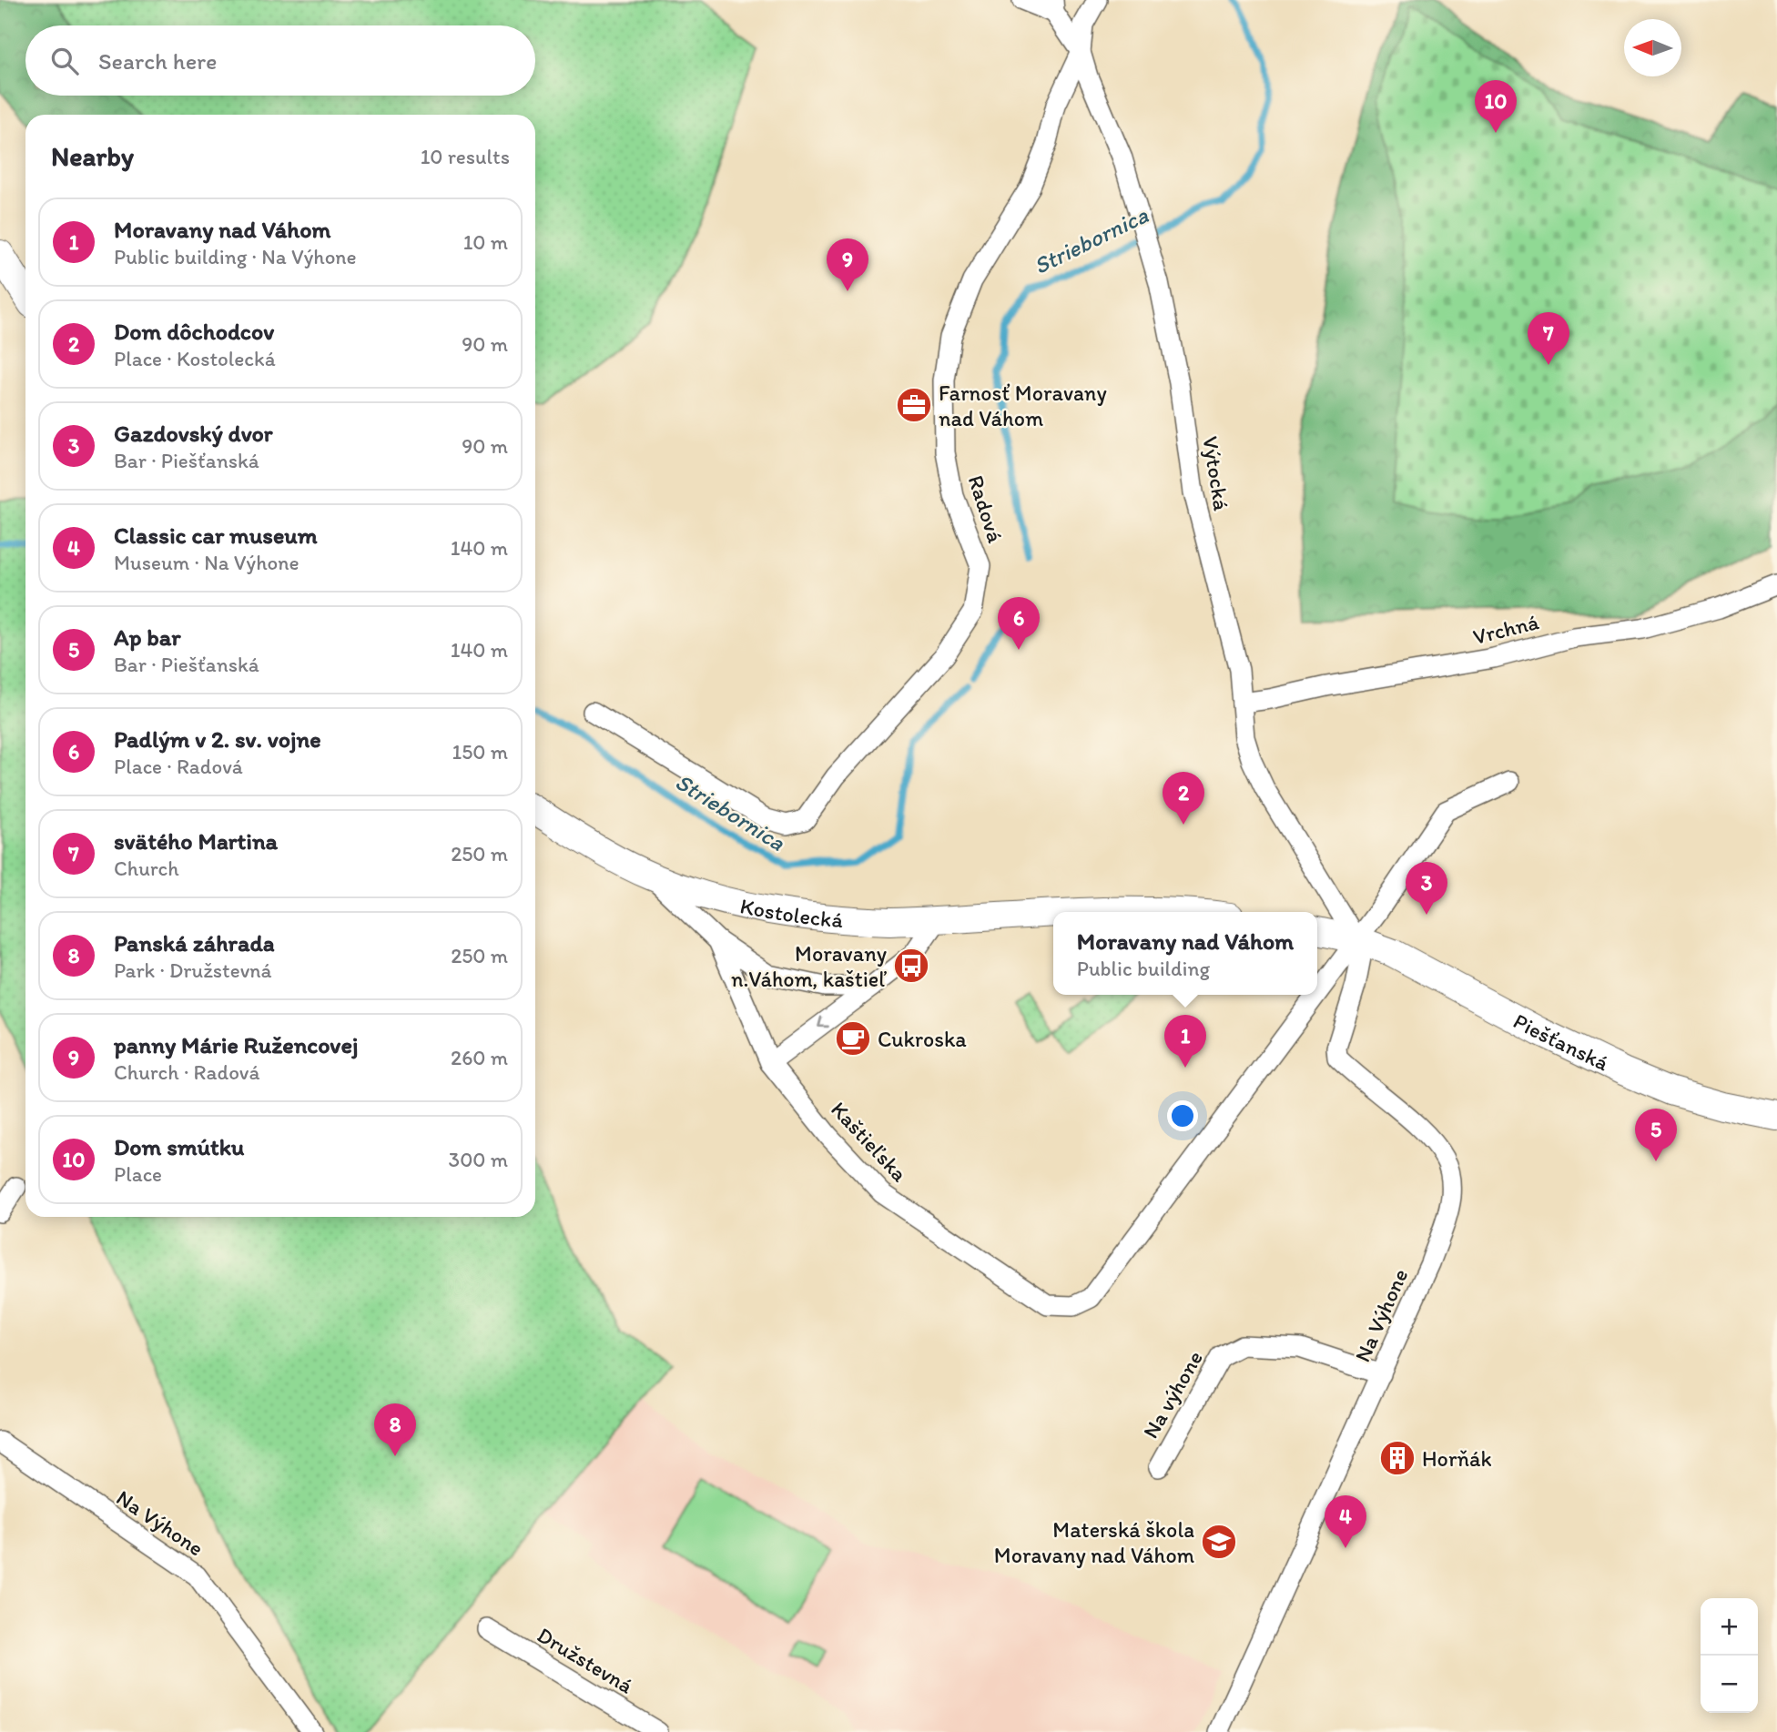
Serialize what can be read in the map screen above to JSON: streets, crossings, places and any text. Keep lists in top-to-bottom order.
{
  "streets": {
    "main road": ["Kostolecká", "Piešťanská"],
    "street": [
      "Výtocká",
      "Radová",
      "Vrchná",
      "Kaštieľska",
      "Na Výhone",
      "Na výhone",
      "Družstevná"
    ]
  },
  "crossings": [
    ["Výtocká", "Radová"],
    ["Výtocká", "Vrchná"],
    ["Výtocká", "Piešťanská"],
    ["Výtocká", "Kaštieľska"],
    ["Výtocká", "Na Výhone"],
    ["Kostolecká", "Kaštieľska"],
    ["Piešťanská", "Kaštieľska"],
    ["Piešťanská", "Na Výhone"],
    ["Kaštieľska", "Na Výhone"],
    ["Na Výhone", "Na výhone"]
  ],
  "water": ["Striebornica"],
  "places": {
    "office": ["Farnosť Moravany nad Váhom"],
    "bus stop": ["Moravany n.Váhom, kaštieľ"],
    "cafe": ["Cukroska"],
    "building": ["Horňák"],
    "school or university": ["Materská škola Moravany nad Váhom"]
  },
  "north": "left",
  "page": {
    "search": "Search here",
    "pins": [
      "10",
      "9",
      "7",
      "6",
      "2",
      "3",
      "1",
      "5",
      "8",
      "4"
    ],
    "heading": ["Nearby", "10 results"],
    "list": [
      {
        "mark": "1",
        "name": "Moravany nad Váhom",
        "note": "Public building · Na Výhone",
        "value": "10 m"
      },
      {
        "mark": "2",
        "name": "Dom dôchodcov",
        "note": "Place · Kostolecká",
        "value": "90 m"
      },
      {
        "mark": "3",
        "name": "Gazdovský dvor",
        "note": "Bar · Piešťanská",
        "value": "90 m"
      },
      {
        "mark": "4",
        "name": "Classic car museum",
        "note": "Museum · Na Výhone",
        "value": "140 m"
      },
      {
        "mark": "5",
        "name": "Ap bar",
        "note": "Bar · Piešťanská",
        "value": "140 m"
      },
      {
        "mark": "6",
        "name": "Padlým v 2. sv. vojne",
        "note": "Place · Radová",
        "value": "150 m"
      },
      {
        "mark": "7",
        "name": "svätého Martina",
        "note": "Church",
        "value": "250 m"
      },
      {
        "mark": "8",
        "name": "Panská záhrada",
        "note": "Park · Družstevná",
        "value": "250 m"
      },
      {
        "mark": "9",
        "name": "panny Márie Ružencovej",
        "note": "Church · Radová",
        "value": "260 m"
      },
      {
        "mark": "10",
        "name": "Dom smútku",
        "note": "Place",
        "value": "300 m"
      }
    ],
    "popup": ["Moravany nad Váhom", "Public building"],
    "map_buttons": ["+", "−"]
  }
}
